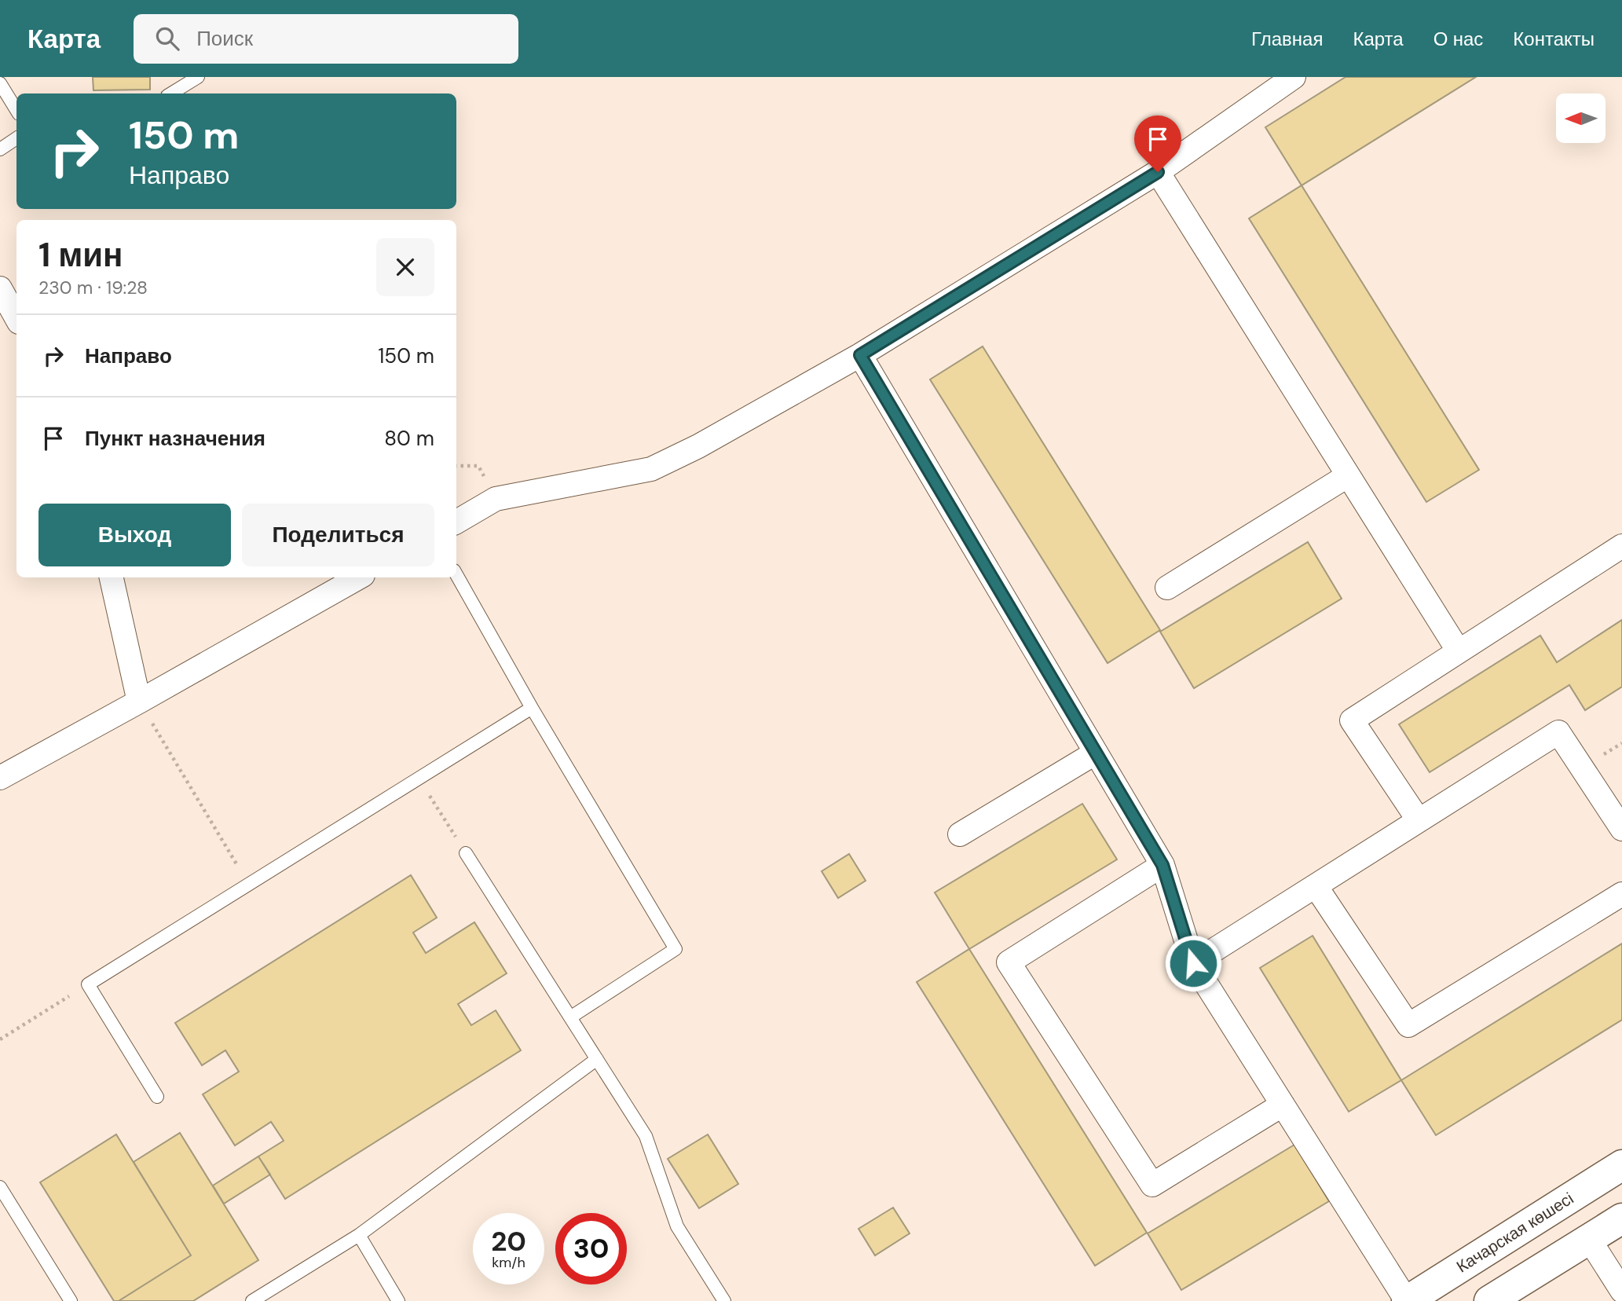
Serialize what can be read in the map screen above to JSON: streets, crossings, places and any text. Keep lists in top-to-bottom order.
{
  "streets": {
    "main road": ["Качарская көшесі"]
  },
  "north": "left",
  "page": {
    "header": "Карта",
    "search": "Поиск",
    "nav": [
      "Главная",
      "Карта",
      "О нас",
      "Контакты"
    ],
    "turn": ["150 m", "Направо"],
    "heading": ["1 мин", "230 m · 19:28"],
    "list": [
      {
        "name": "Направо",
        "value": "150 m"
      },
      {
        "name": "Пункт назначения",
        "value": "80 m"
      }
    ],
    "buttons": ["Выход", "Поделиться"],
    "speed": "20 km/h",
    "limit": "30"
  }
}
